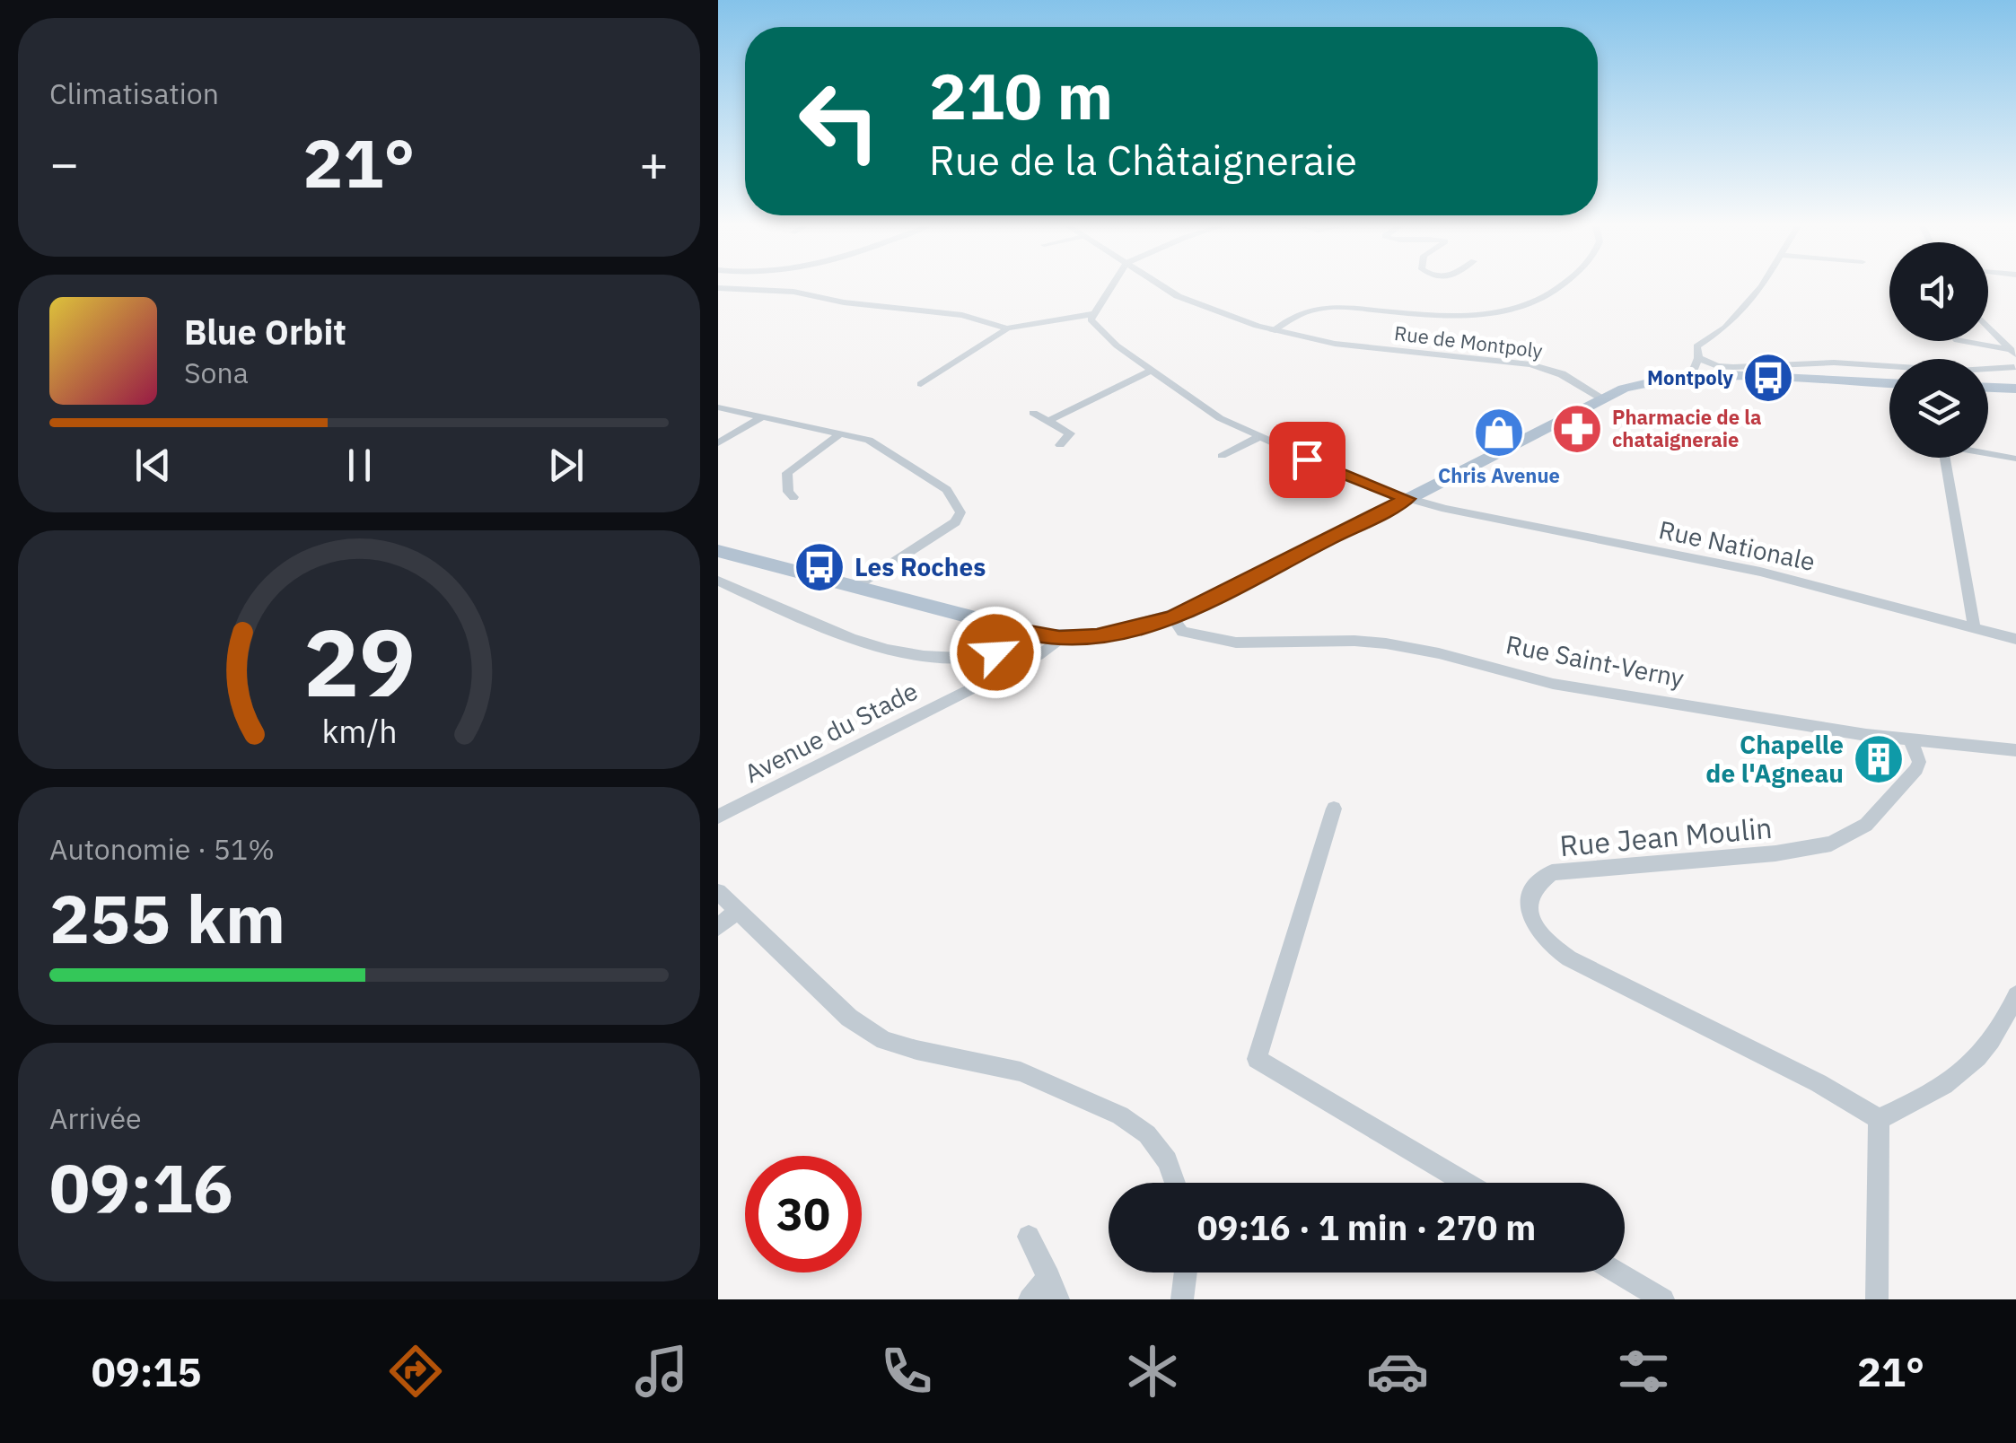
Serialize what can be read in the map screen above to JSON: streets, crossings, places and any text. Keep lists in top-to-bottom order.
{
  "streets": {
    "street": [
      "Rue de Montpoly",
      "Rue Nationale",
      "Rue Saint-Verny",
      "Avenue du Stade",
      "Rue Jean Moulin"
    ]
  },
  "crossings": [
    ["Rue Saint-Verny", "Rue Jean Moulin"]
  ],
  "places": {
    "bus stop": ["Montpoly", "Les Roches"],
    "pharmacy": ["Pharmacie de la chataigneraie"],
    "shop": ["Chris Avenue"],
    "building": ["Chapelle de l'Agneau"]
  },
  "page": {
    "tile": [
      "Climatisation",
      ["Autonomie · 51%", "255 km"],
      ["Arrivée", "09:16"]
    ],
    "turn": ["210 m", "Rue de la Châtaigneraie"],
    "heat": ["−", "21°", "+"],
    "song": ["Blue Orbit", "Sona"],
    "limit": "30",
    "trip": "09:16 · 1 min · 270 m",
    "tabs": ["09:15", "21°"],
    "gauge": ["29", "km/h"]
  }
}
